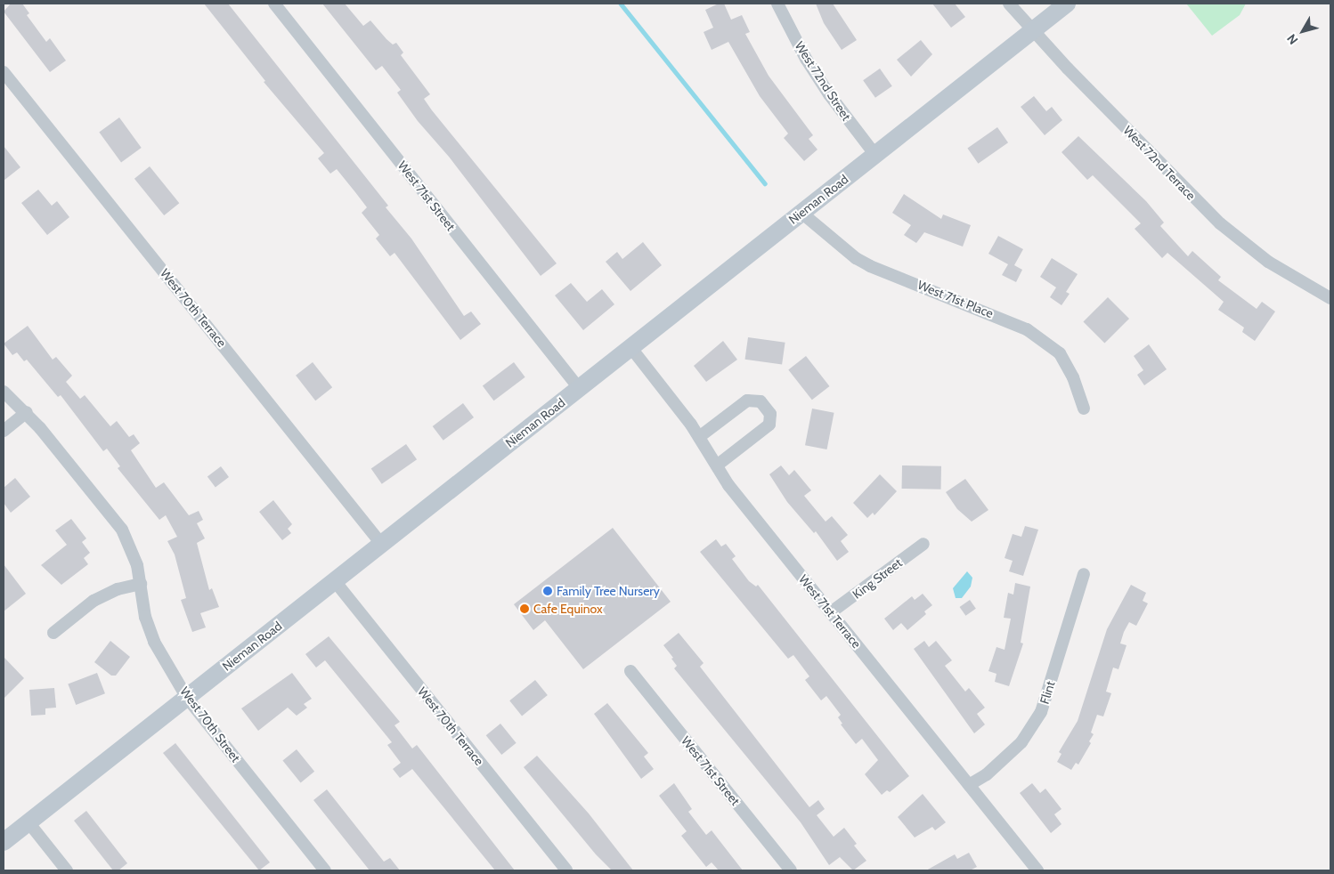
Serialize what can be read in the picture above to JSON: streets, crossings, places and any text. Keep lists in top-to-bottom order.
{
  "streets": {
    "main road": ["Nieman Road"],
    "street": [
      "West 72nd Street",
      "West 72nd Terrace",
      "West 71st Street",
      "West 71st Place",
      "West 70th Terrace",
      "King Street",
      "West 71st Terrace",
      "Flint",
      "West 70th Street"
    ]
  },
  "crossings": [
    ["West 72nd Street", "Nieman Road"],
    ["West 72nd Terrace", "Nieman Road"],
    ["West 71st Street", "Nieman Road"],
    ["Nieman Road", "West 71st Place"],
    ["Nieman Road", "West 70th Terrace"],
    ["Nieman Road", "West 71st Terrace"],
    ["Nieman Road", "West 70th Street"],
    ["King Street", "West 71st Terrace"],
    ["West 71st Terrace", "Flint"]
  ],
  "places": ["Family Tree Nursery", "Cafe Equinox"],
  "north": "bottom left"
}
